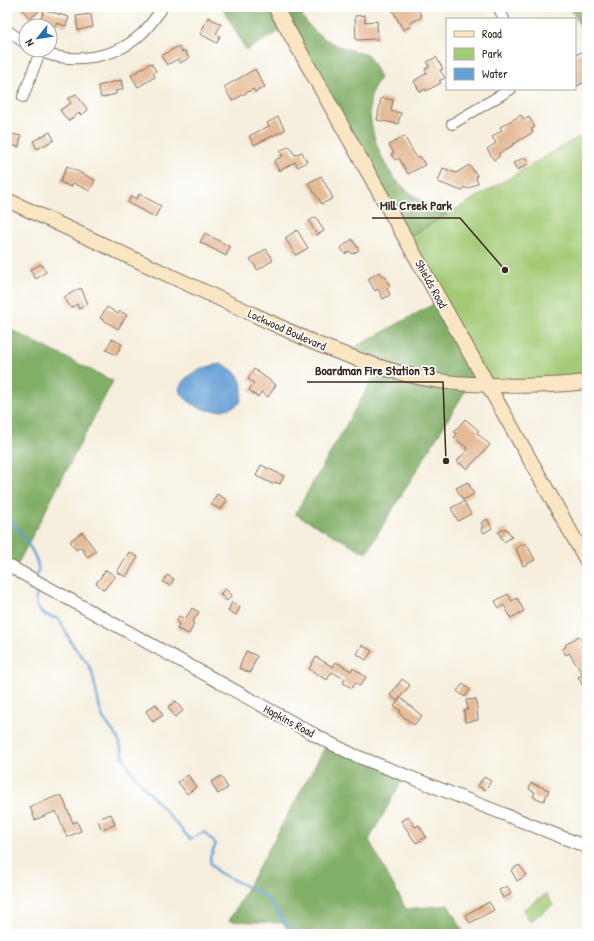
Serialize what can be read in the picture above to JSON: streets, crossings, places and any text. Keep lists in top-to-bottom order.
{
  "streets": {
    "main road": ["Shields Road", "Lockwood Boulevard"],
    "street": ["Hopkins Road"]
  },
  "crossings": [
    ["Shields Road", "Lockwood Boulevard"]
  ],
  "places": ["Mill Creek Park", "Boardman Fire Station 73"],
  "legend": ["Road", "Park", "Water"],
  "north": "bottom left"
}
